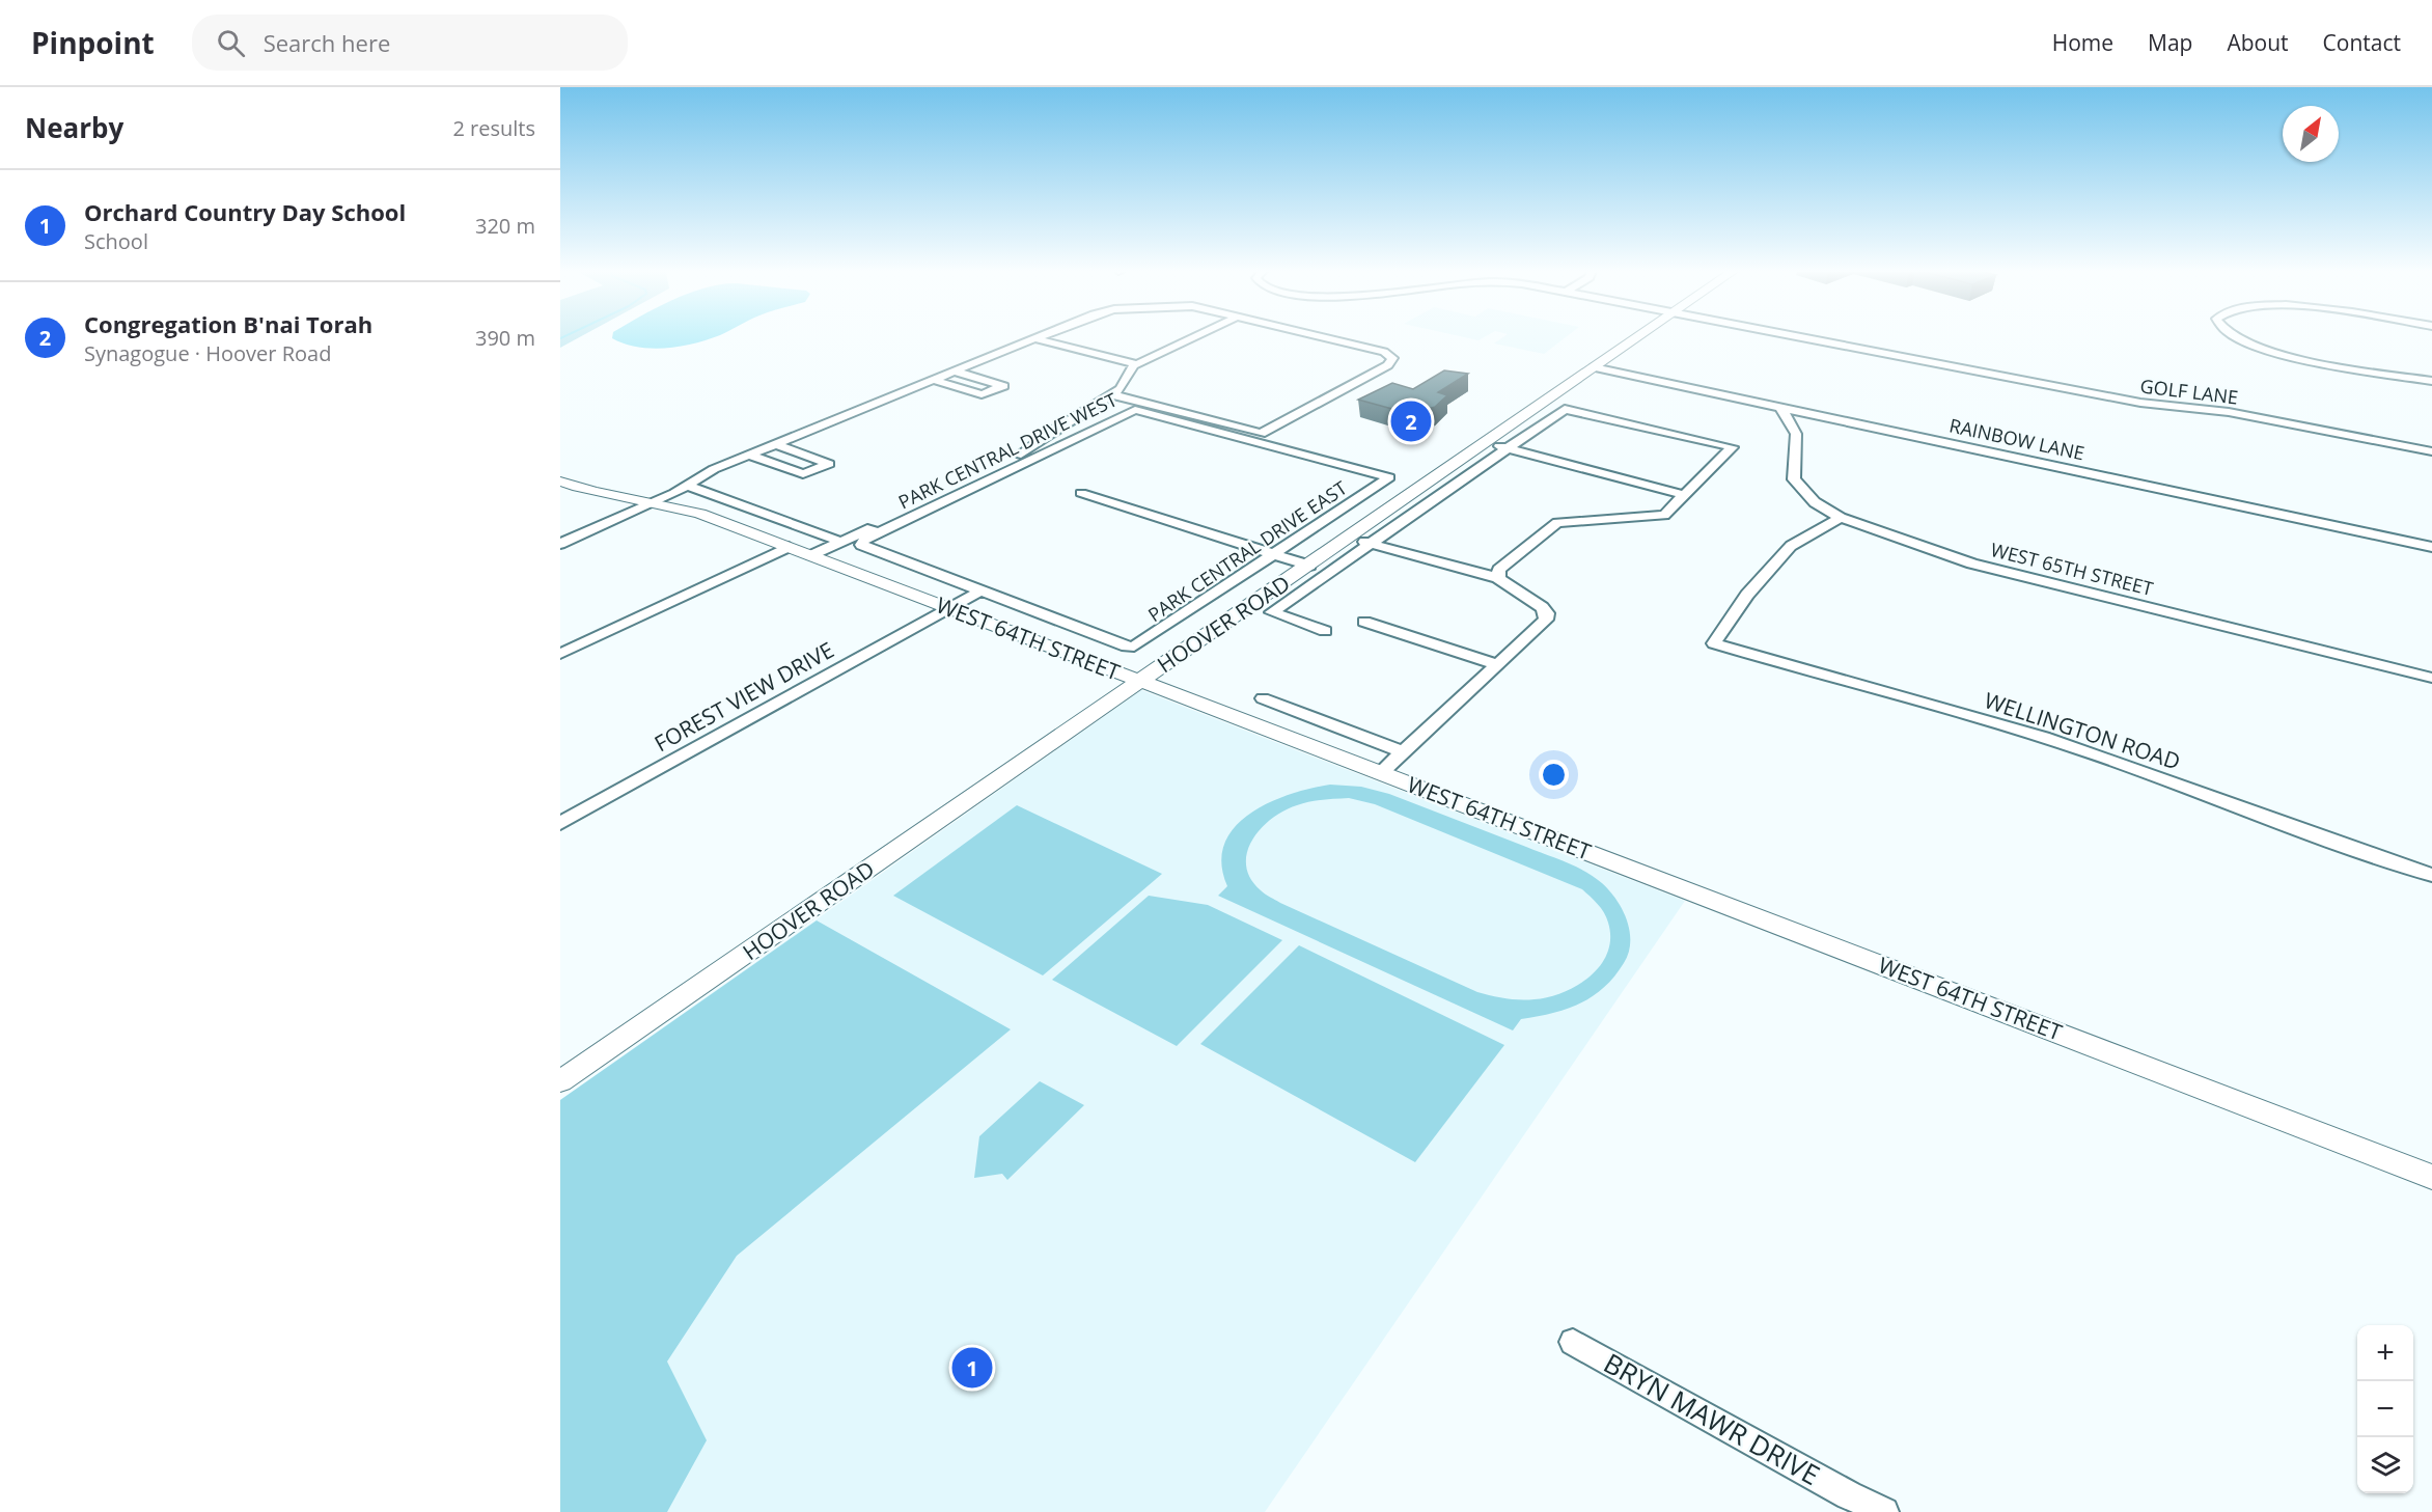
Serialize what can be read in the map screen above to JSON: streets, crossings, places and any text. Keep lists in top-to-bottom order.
{
  "streets": {
    "street": [
      "GOLF LANE",
      "RAINBOW LANE",
      "PARK CENTRAL DRIVE WEST",
      "PARK CENTRAL DRIVE EAST",
      "WEST 65TH STREET",
      "HOOVER ROAD",
      "WEST 64TH STREET",
      "FOREST VIEW DRIVE",
      "WELLINGTON ROAD",
      "BRYN MAWR DRIVE"
    ]
  },
  "crossings": [
    ["RAINBOW LANE", "WEST 65TH STREET"],
    ["RAINBOW LANE", "HOOVER ROAD"],
    ["PARK CENTRAL DRIVE WEST", "PARK CENTRAL DRIVE EAST"],
    ["PARK CENTRAL DRIVE WEST", "FOREST VIEW DRIVE"],
    ["PARK CENTRAL DRIVE EAST", "FOREST VIEW DRIVE"],
    ["WEST 65TH STREET", "WELLINGTON ROAD"],
    ["HOOVER ROAD", "WEST 64TH STREET"],
    ["WEST 64TH STREET", "FOREST VIEW DRIVE"]
  ],
  "north": "top right",
  "page": {
    "header": "Pinpoint",
    "search": "Search here",
    "nav": [
      "Home",
      "Map",
      "About",
      "Contact"
    ],
    "heading": ["Nearby", "2 results"],
    "list": [
      {
        "mark": "1",
        "name": "Orchard Country Day School",
        "note": "School",
        "value": "320 m"
      },
      {
        "mark": "2",
        "name": "Congregation B'nai Torah",
        "note": "Synagogue · Hoover Road",
        "value": "390 m"
      }
    ],
    "pins": ["2", "1"],
    "map_buttons": ["+", "−"]
  }
}
